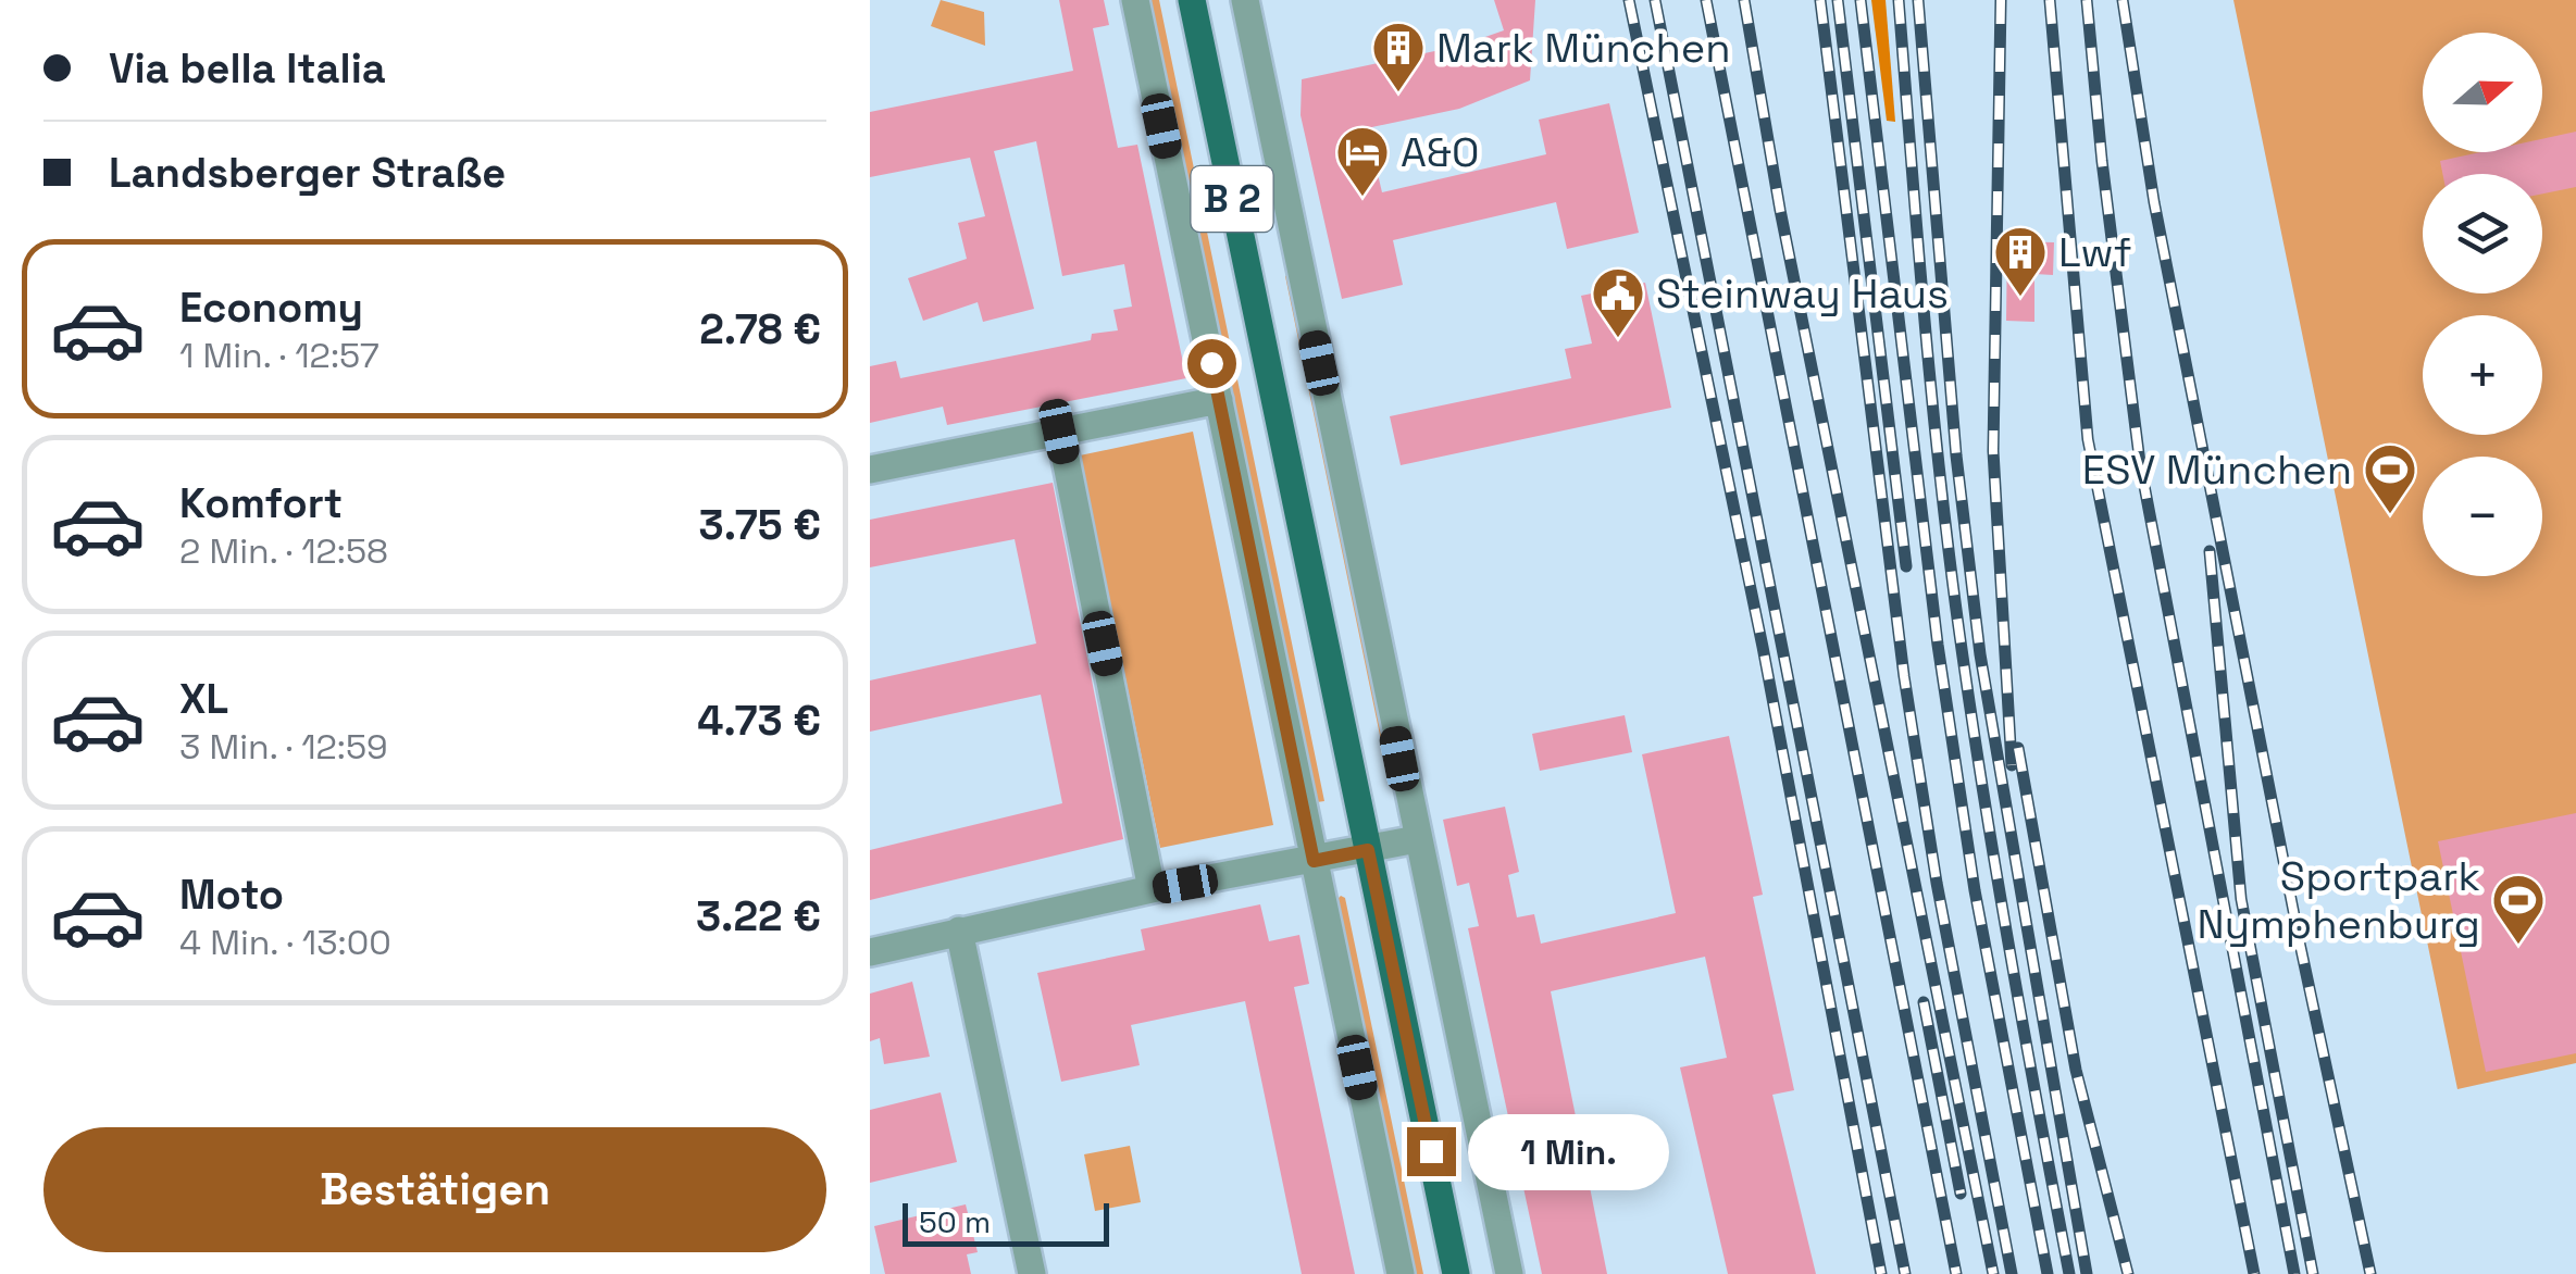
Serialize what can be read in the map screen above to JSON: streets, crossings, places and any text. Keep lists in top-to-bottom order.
{
  "streets": {
    "main road": ["B 2"]
  },
  "places": {
    "building": ["Mark München", "Lwf"],
    "hotel": ["A&O"],
    "public building": ["Steinway Haus"],
    "sports": ["ESV München", "Sportpark Nymphenburg"]
  },
  "scale_bar": "50 m",
  "north": "right",
  "page": {
    "banner": ["Via bella Italia", "Landsberger Straße"],
    "map_buttons": ["+", "−"],
    "list": [
      {
        "name": "Economy",
        "note": "1 Min. · 12:57",
        "value": "2.78 €"
      },
      {
        "name": "Komfort",
        "note": "2 Min. · 12:58",
        "value": "3.75 €"
      },
      {
        "name": "XL",
        "note": "3 Min. · 12:59",
        "value": "4.73 €"
      },
      {
        "name": "Moto",
        "note": "4 Min. · 13:00",
        "value": "3.22 €"
      }
    ],
    "buttons": "Bestätigen",
    "bubble": "1 Min.",
    "scale": "50 m"
  }
}
